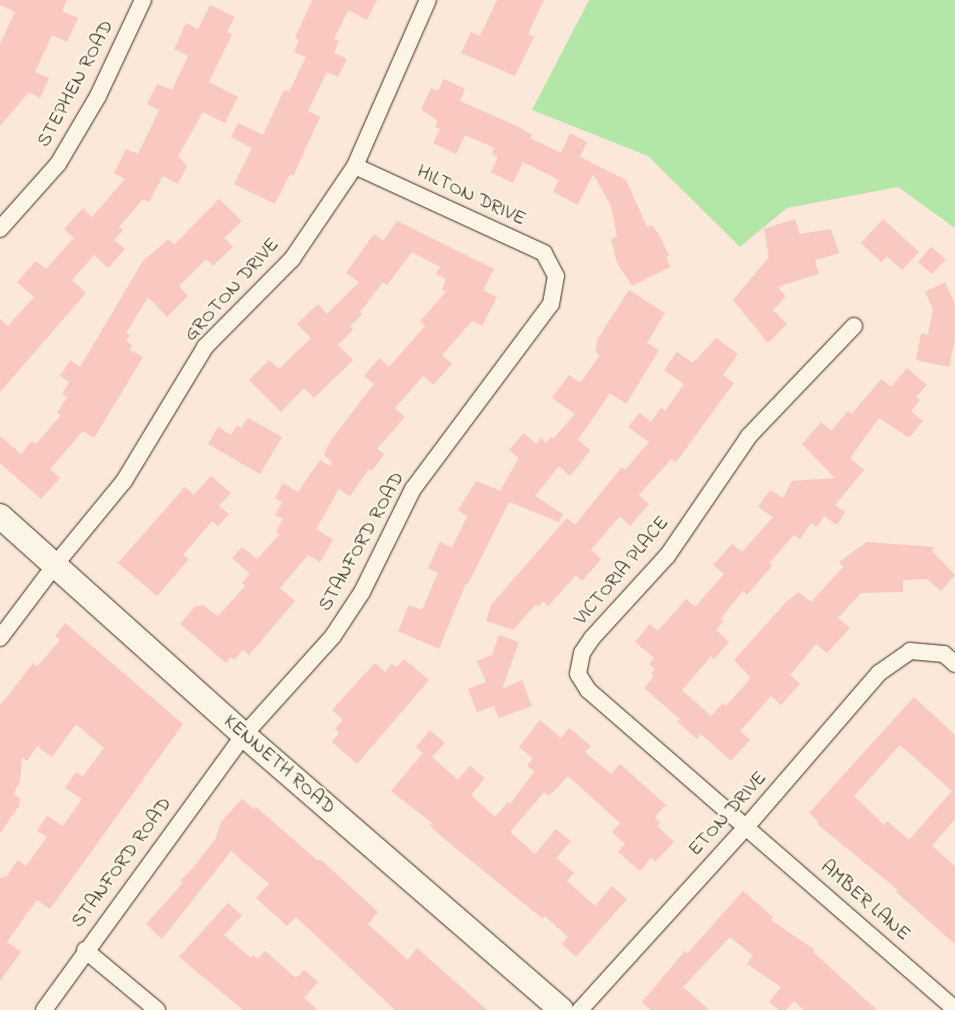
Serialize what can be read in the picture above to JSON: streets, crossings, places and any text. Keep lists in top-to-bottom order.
{
  "streets": {
    "street": [
      "STEPHEN ROAD",
      "HILTON DRIVE",
      "GROTON DRIVE",
      "STANFORD ROAD",
      "VICTORIA PLACE",
      "KENNETH ROAD",
      "ETON DRIVE",
      "AMBER LANE"
    ]
  },
  "crossings": [
    ["HILTON DRIVE", "GROTON DRIVE"],
    ["HILTON DRIVE", "STANFORD ROAD"],
    ["GROTON DRIVE", "KENNETH ROAD"],
    ["STANFORD ROAD", "KENNETH ROAD"],
    ["VICTORIA PLACE", "ETON DRIVE"],
    ["VICTORIA PLACE", "AMBER LANE"],
    ["ETON DRIVE", "AMBER LANE"]
  ]
}
